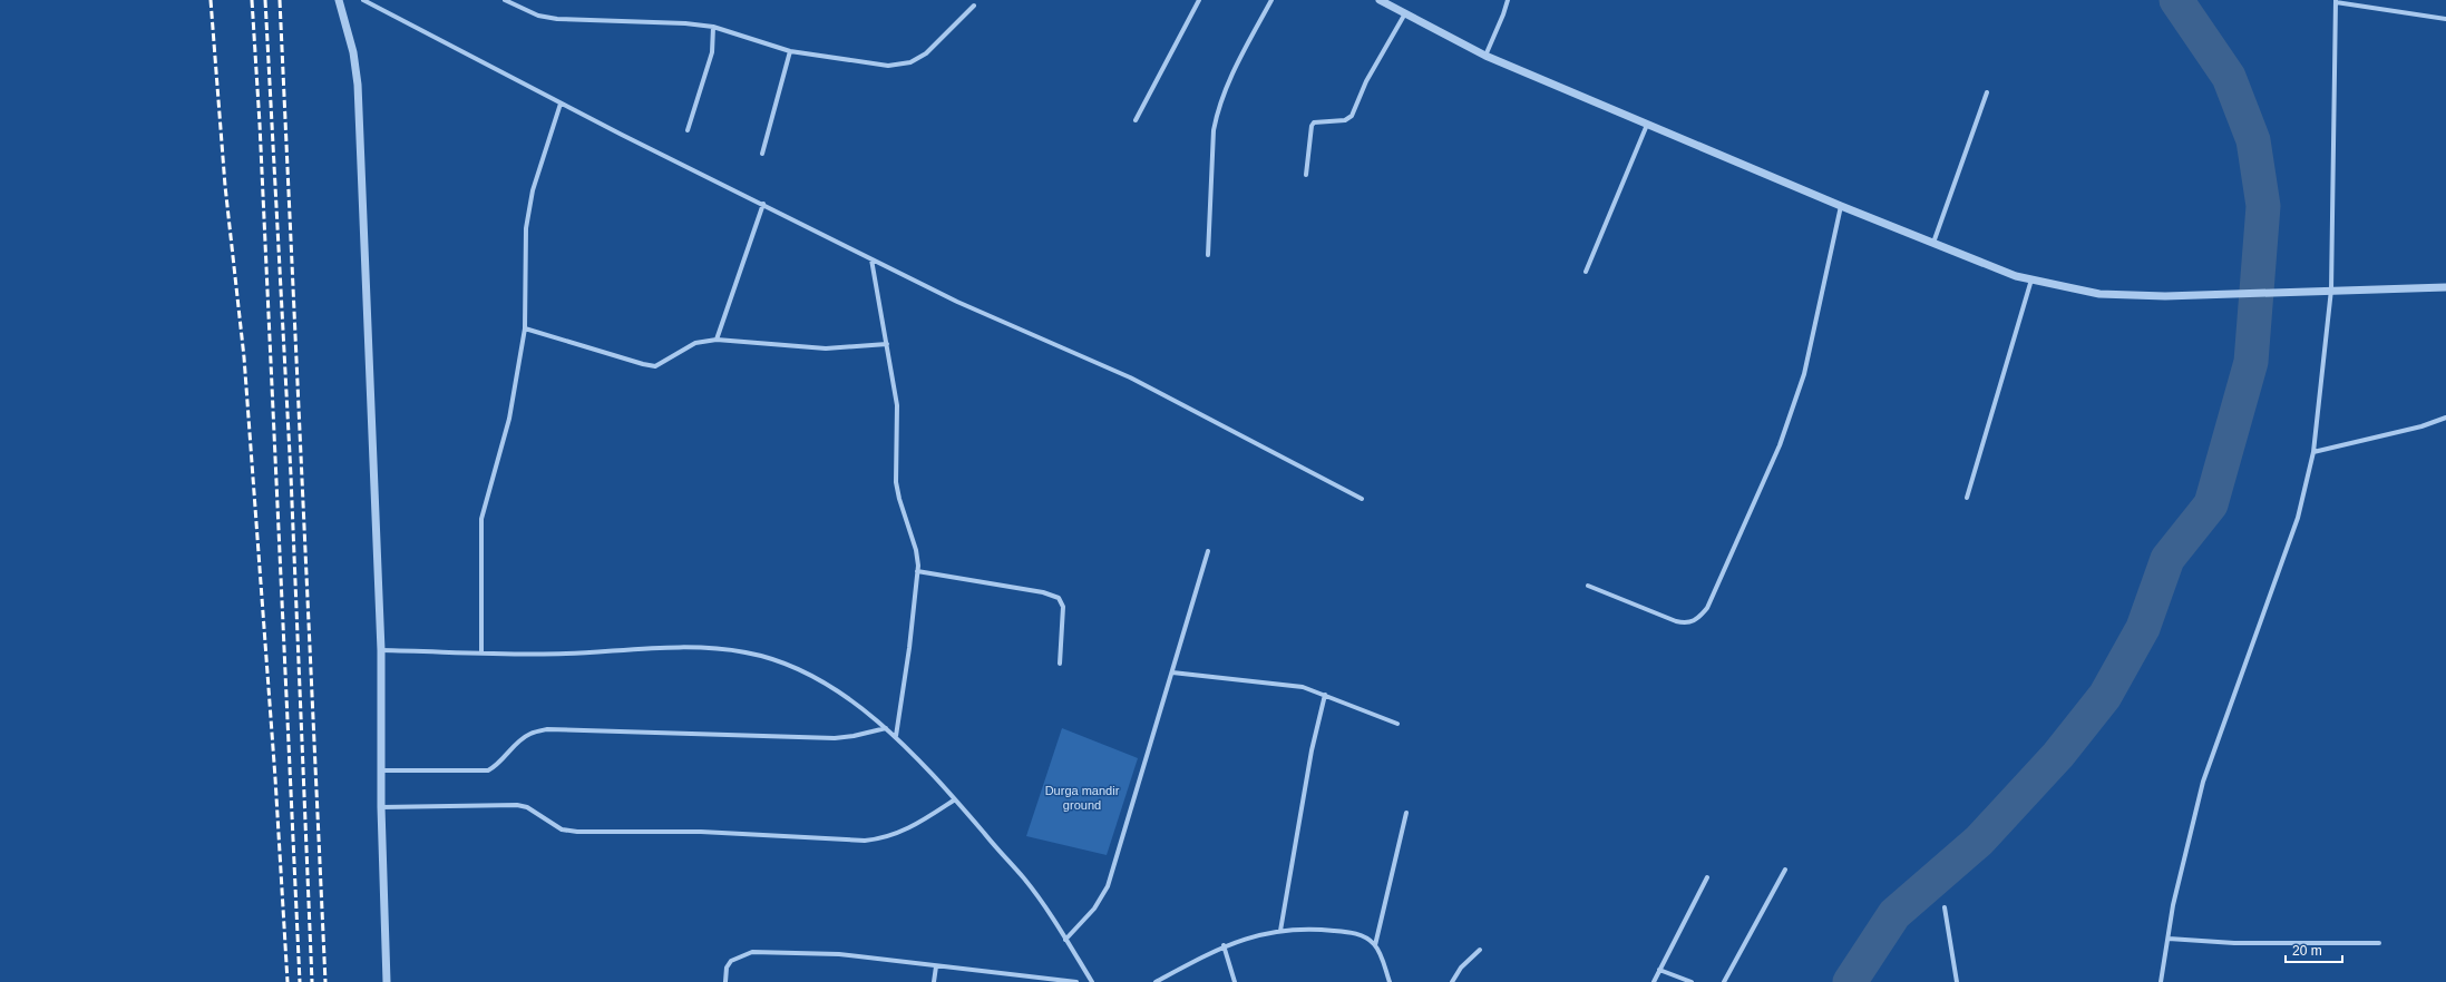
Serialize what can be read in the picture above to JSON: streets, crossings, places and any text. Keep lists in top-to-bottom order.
{
  "parks": ["Durga mandir ground"],
  "scale_bar": "20 m"
}
